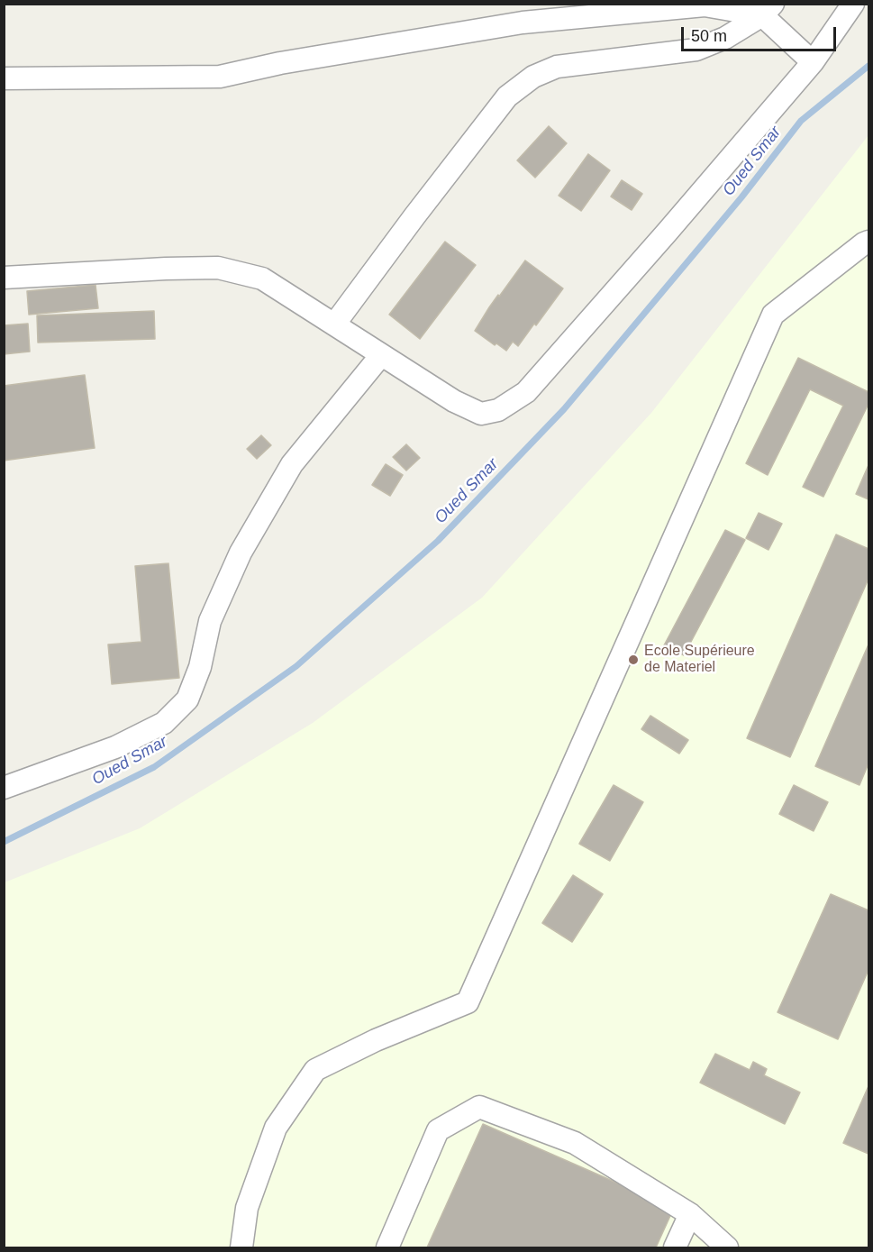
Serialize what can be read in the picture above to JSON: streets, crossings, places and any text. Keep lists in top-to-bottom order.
{
  "water": ["Oued Smar"],
  "places": ["Ecole Supérieure de Materiel"],
  "scale_bar": "50 m"
}
